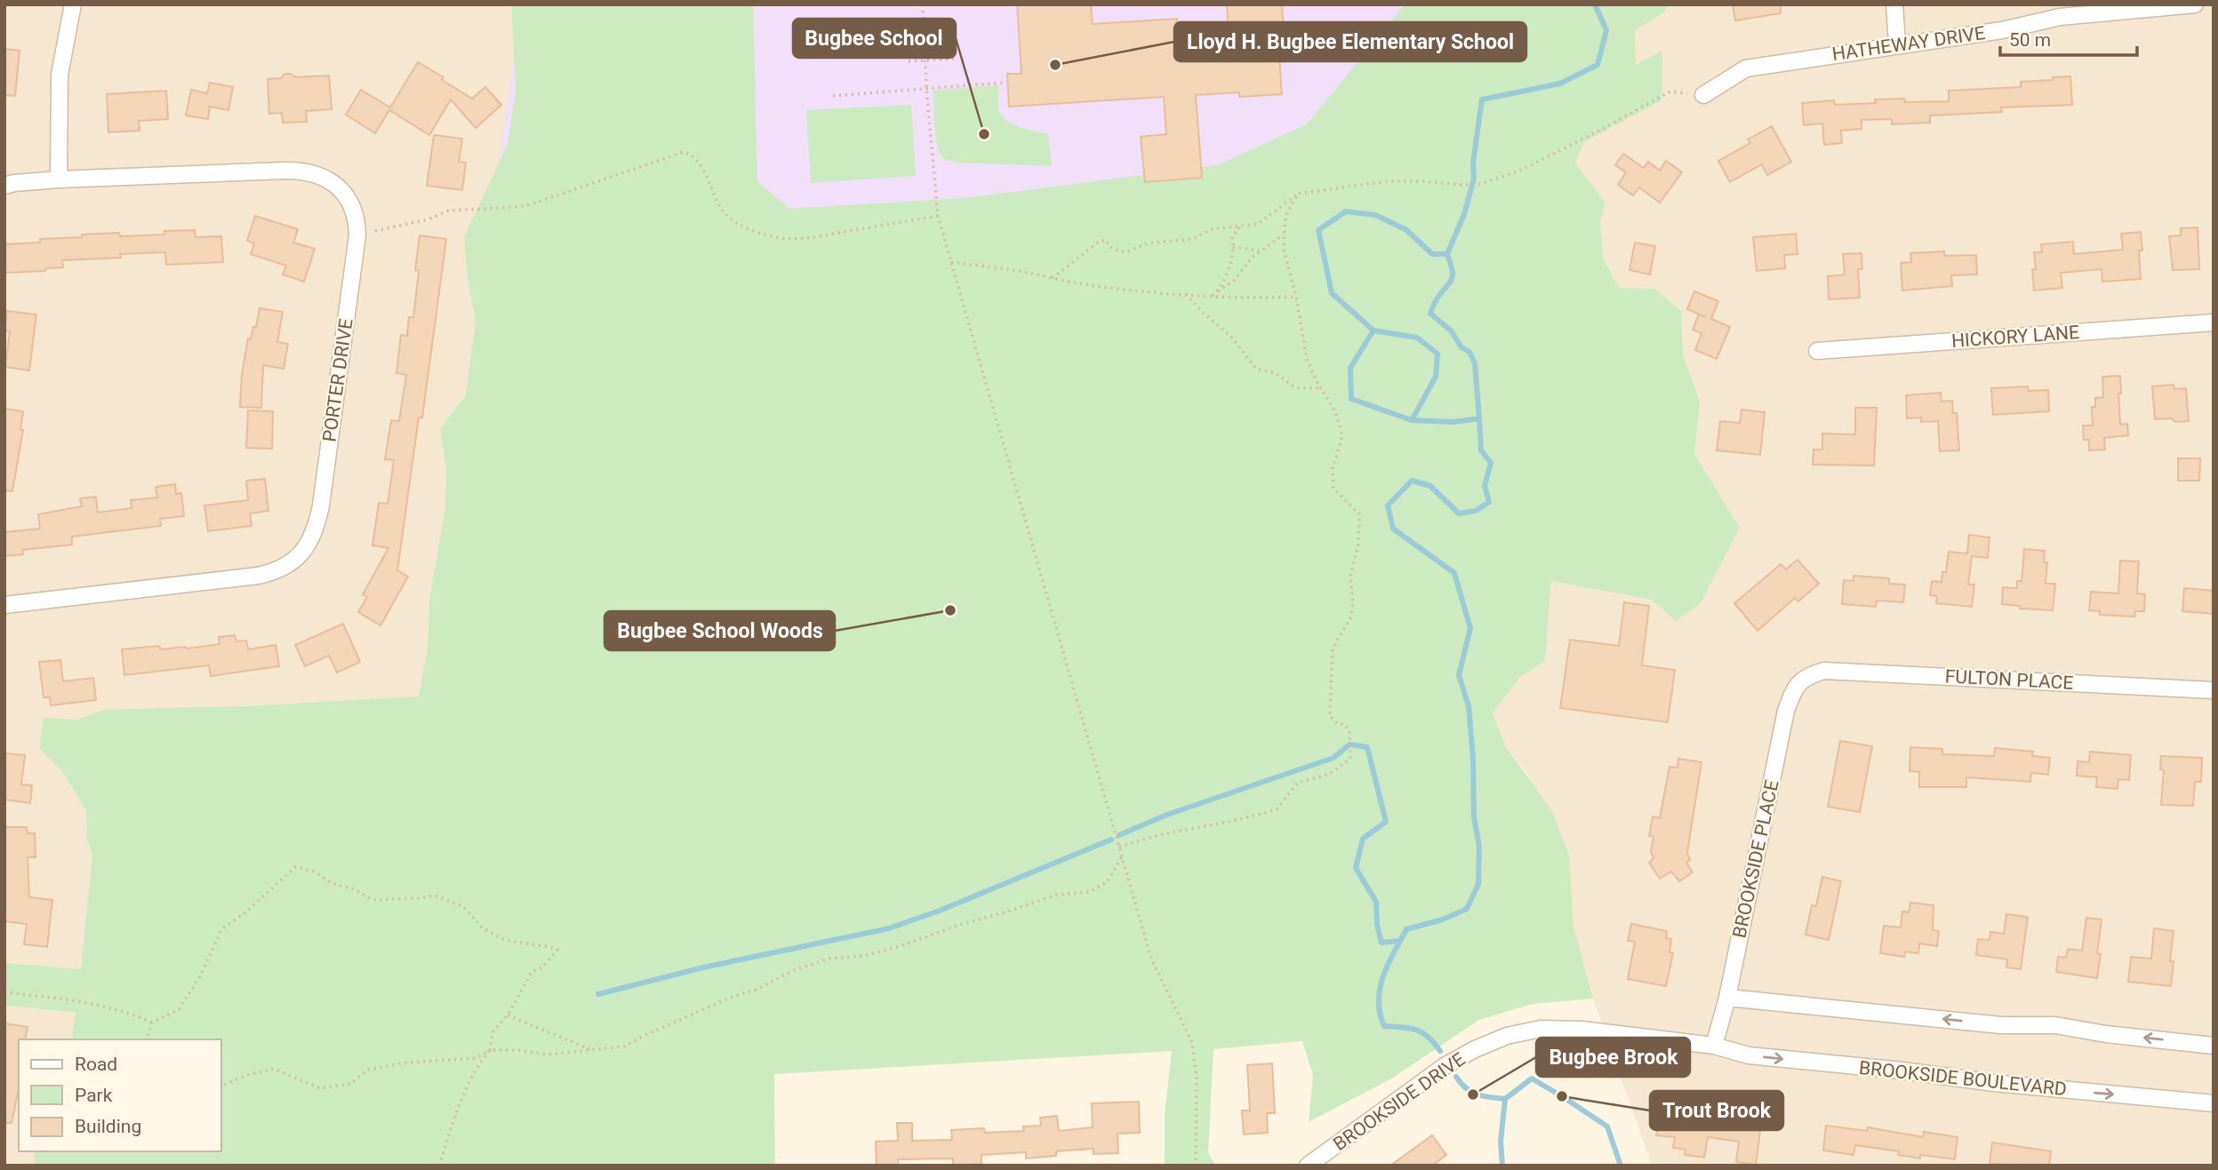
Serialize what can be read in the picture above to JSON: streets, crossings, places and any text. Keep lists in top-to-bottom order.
{
  "streets": {
    "street": [
      "HATHEWAY DRIVE",
      "HICKORY LANE",
      "PORTER DRIVE",
      "FULTON PLACE",
      "BROOKSIDE PLACE",
      "BROOKSIDE BOULEVARD",
      "BROOKSIDE DRIVE"
    ]
  },
  "crossings": [
    ["FULTON PLACE", "BROOKSIDE PLACE"],
    ["BROOKSIDE PLACE", "BROOKSIDE BOULEVARD"],
    ["BROOKSIDE PLACE", "BROOKSIDE DRIVE"],
    ["BROOKSIDE BOULEVARD", "BROOKSIDE DRIVE"]
  ],
  "places": [
    "Lloyd H. Bugbee Elementary School",
    "Bugbee School",
    "Bugbee School Woods",
    "Bugbee Brook",
    "Trout Brook"
  ],
  "legend": ["Road", "Park", "Building"],
  "scale_bar": "50 m"
}
